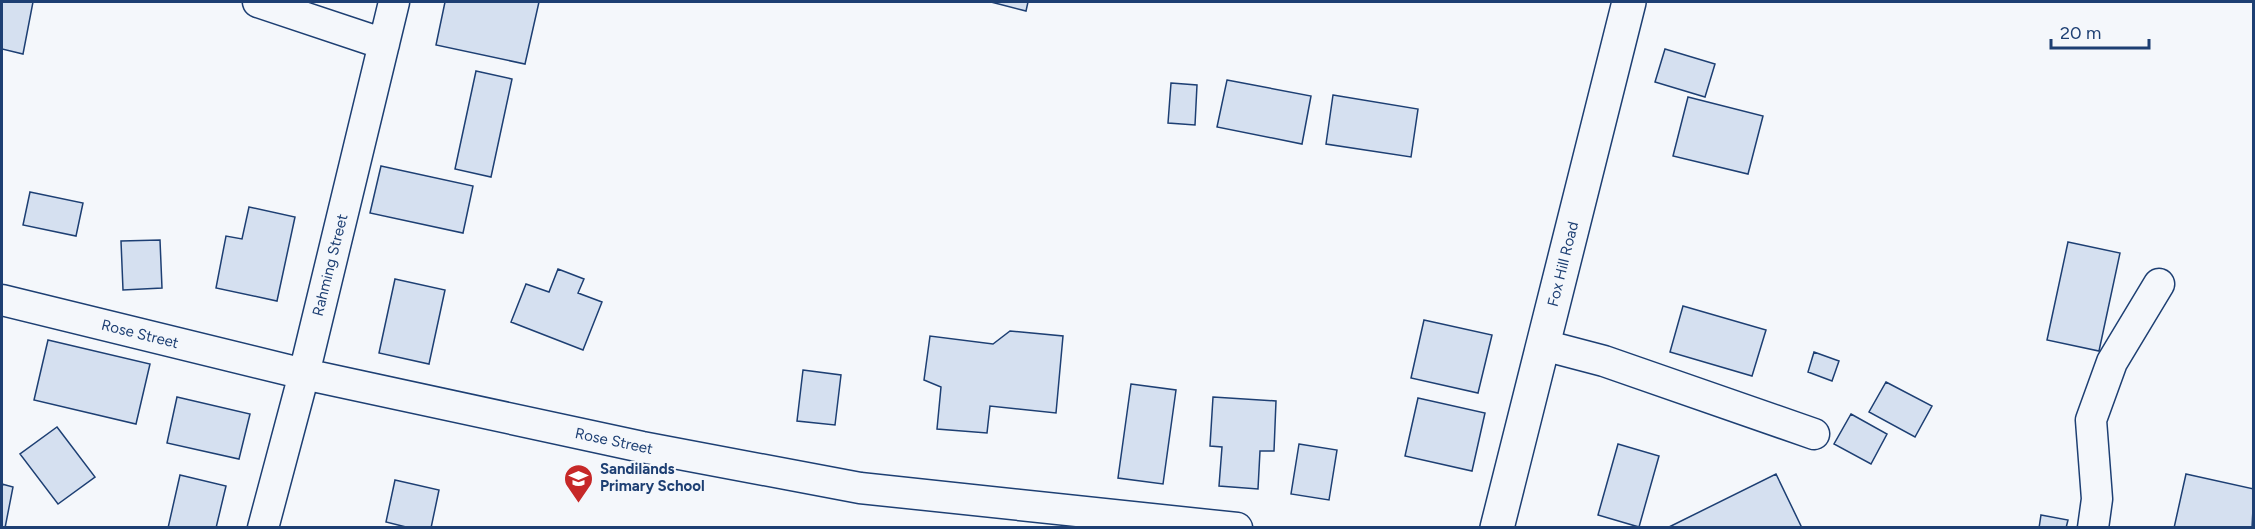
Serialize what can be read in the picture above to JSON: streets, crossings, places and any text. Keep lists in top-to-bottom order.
{
  "streets": {
    "main road": ["Fox Hill Road"],
    "street": ["Rahming Street", "Rose Street"]
  },
  "crossings": [
    ["Rahming Street", "Rose Street"]
  ],
  "places": {
    "school or university": ["Sandilands Primary School"]
  },
  "scale_bar": "20 m"
}
